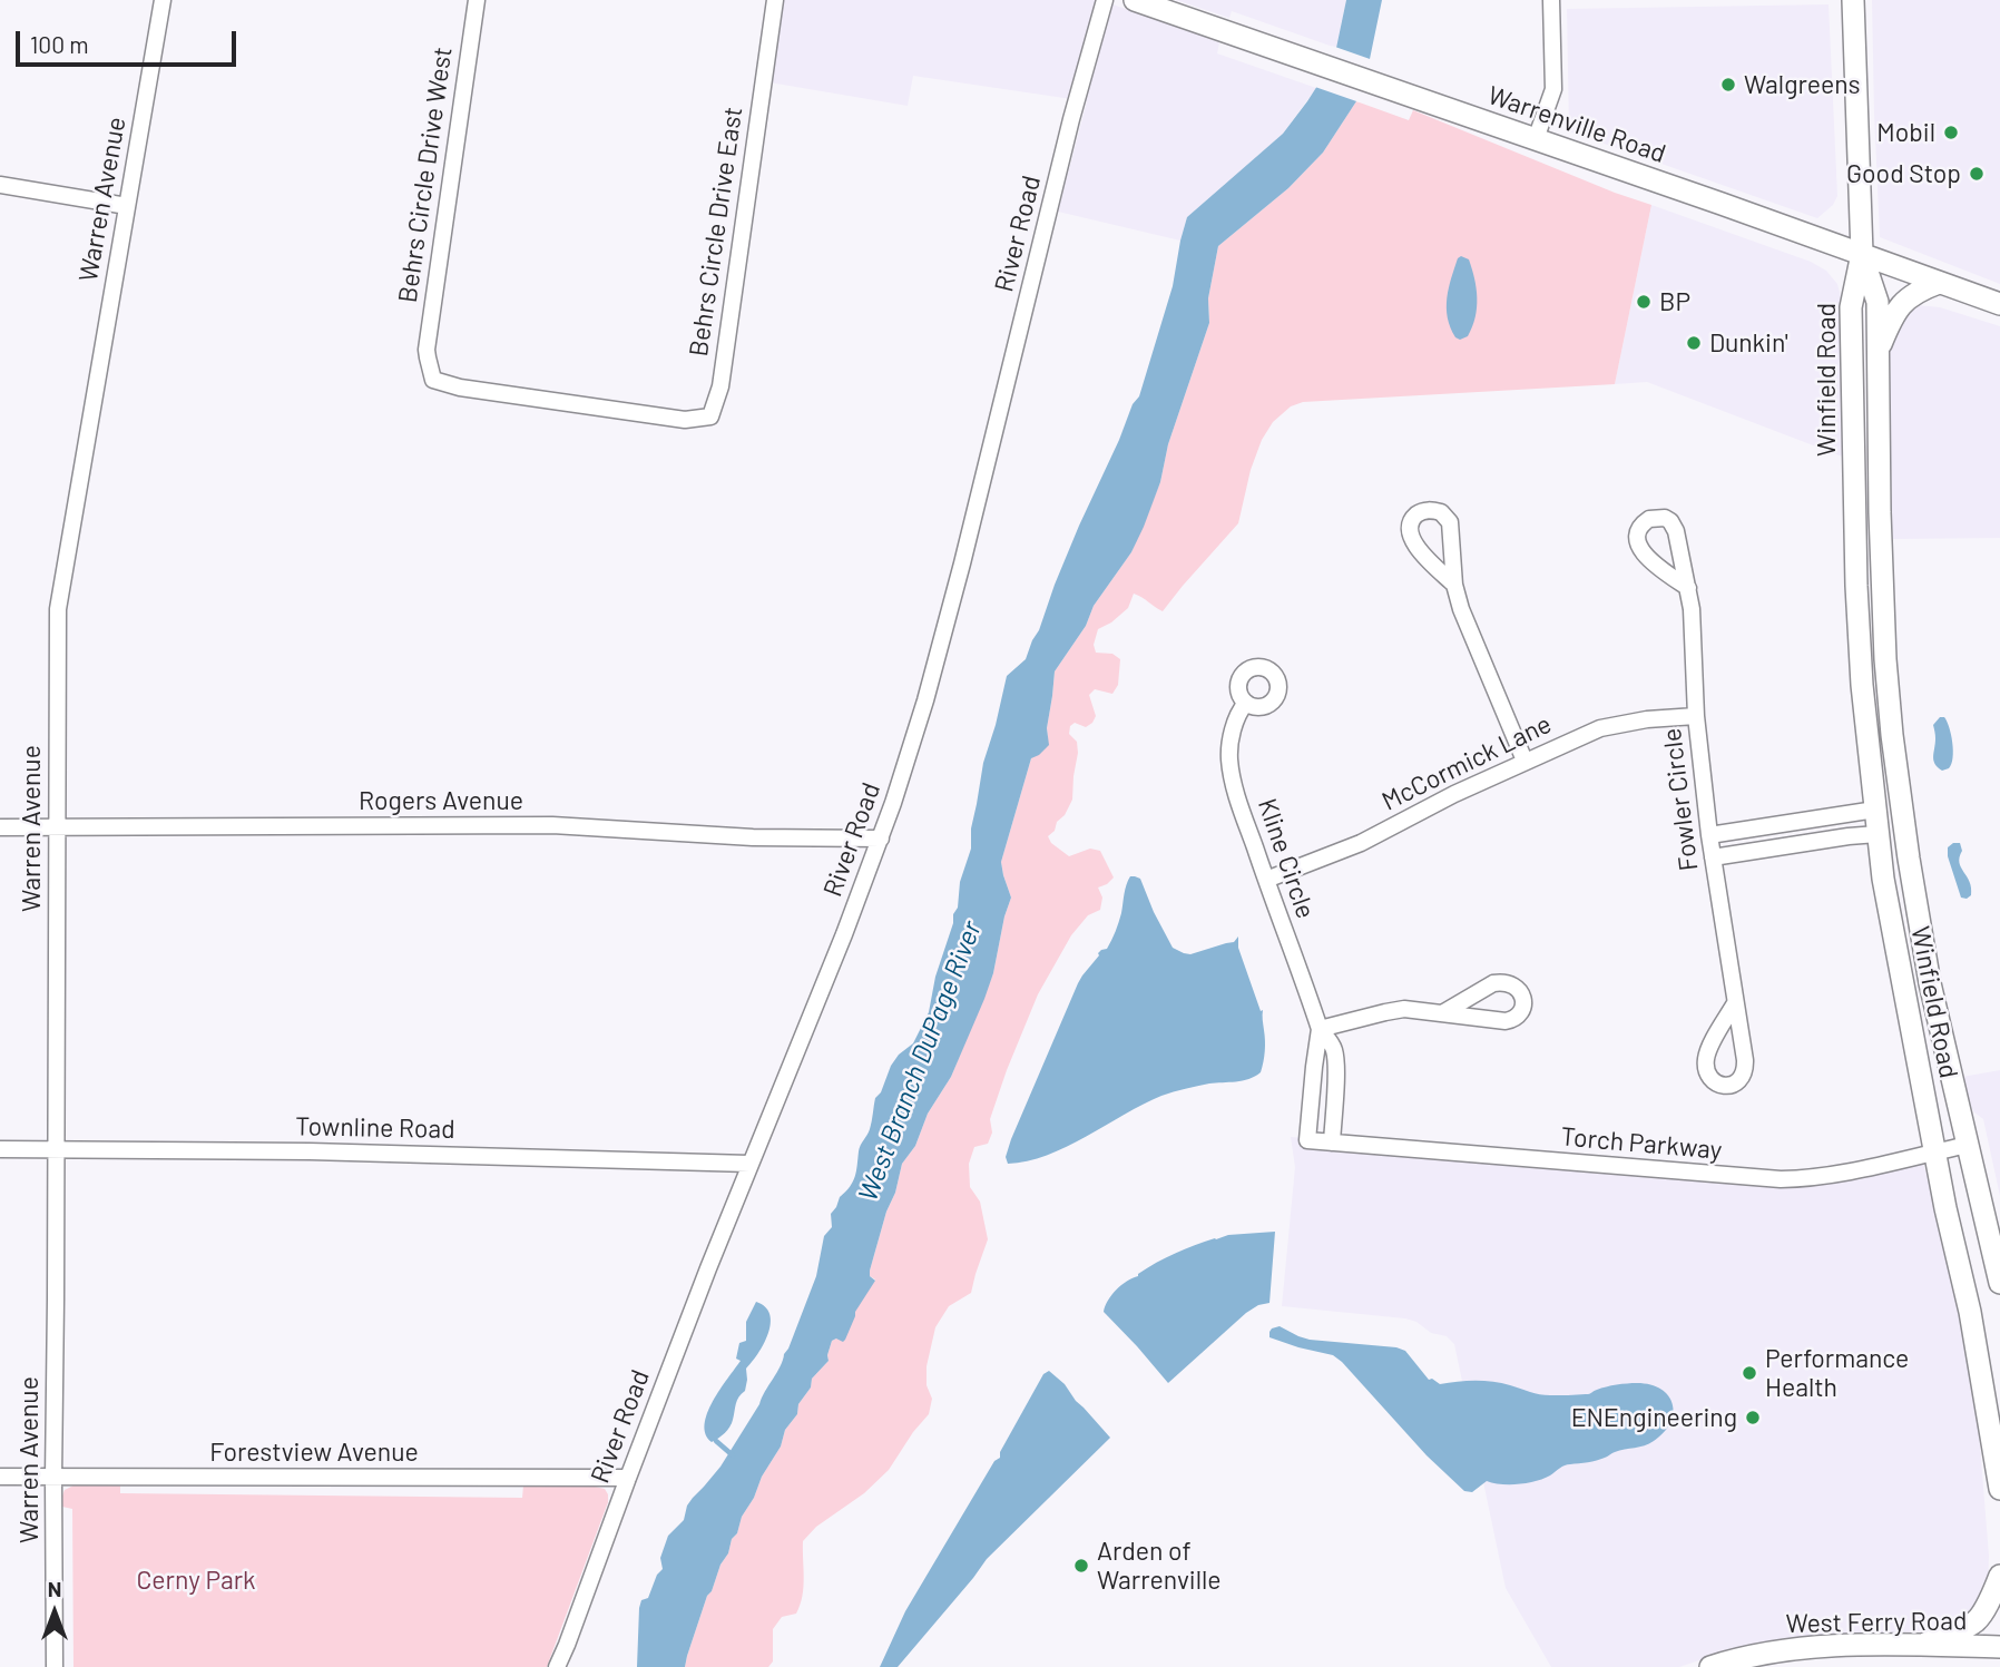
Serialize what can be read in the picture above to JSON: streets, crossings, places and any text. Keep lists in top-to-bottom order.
{
  "streets": {
    "main road": ["Warrenville Road", "Winfield Road", "West Ferry Road"],
    "street": [
      "Behrs Circle Drive West",
      "Warren Avenue",
      "Behrs Circle Drive East",
      "River Road",
      "McCormick Lane",
      "Fowler Circle",
      "Rogers Avenue",
      "Kline Circle",
      "Townline Road",
      "Torch Parkway",
      "Forestview Avenue"
    ]
  },
  "crossings": [
    ["Warrenville Road", "Winfield Road"],
    ["Behrs Circle Drive West", "Behrs Circle Drive East"],
    ["Warren Avenue", "Rogers Avenue"],
    ["Warren Avenue", "Townline Road"],
    ["Warren Avenue", "Forestview Avenue"],
    ["River Road", "Rogers Avenue"],
    ["River Road", "Townline Road"],
    ["River Road", "Forestview Avenue"],
    ["Winfield Road", "Torch Parkway"],
    ["McCormick Lane", "Fowler Circle"],
    ["McCormick Lane", "Kline Circle"],
    ["Kline Circle", "Torch Parkway"]
  ],
  "water": ["West Branch DuPage River"],
  "parks": ["Cerny Park"],
  "places": [
    "Walgreens",
    "Mobil",
    "Good Stop",
    "BP",
    "Dunkin'",
    "Performance Health",
    "ENEngineering",
    "Arden of Warrenville"
  ],
  "scale_bar": "100 m",
  "north": "top"
}
